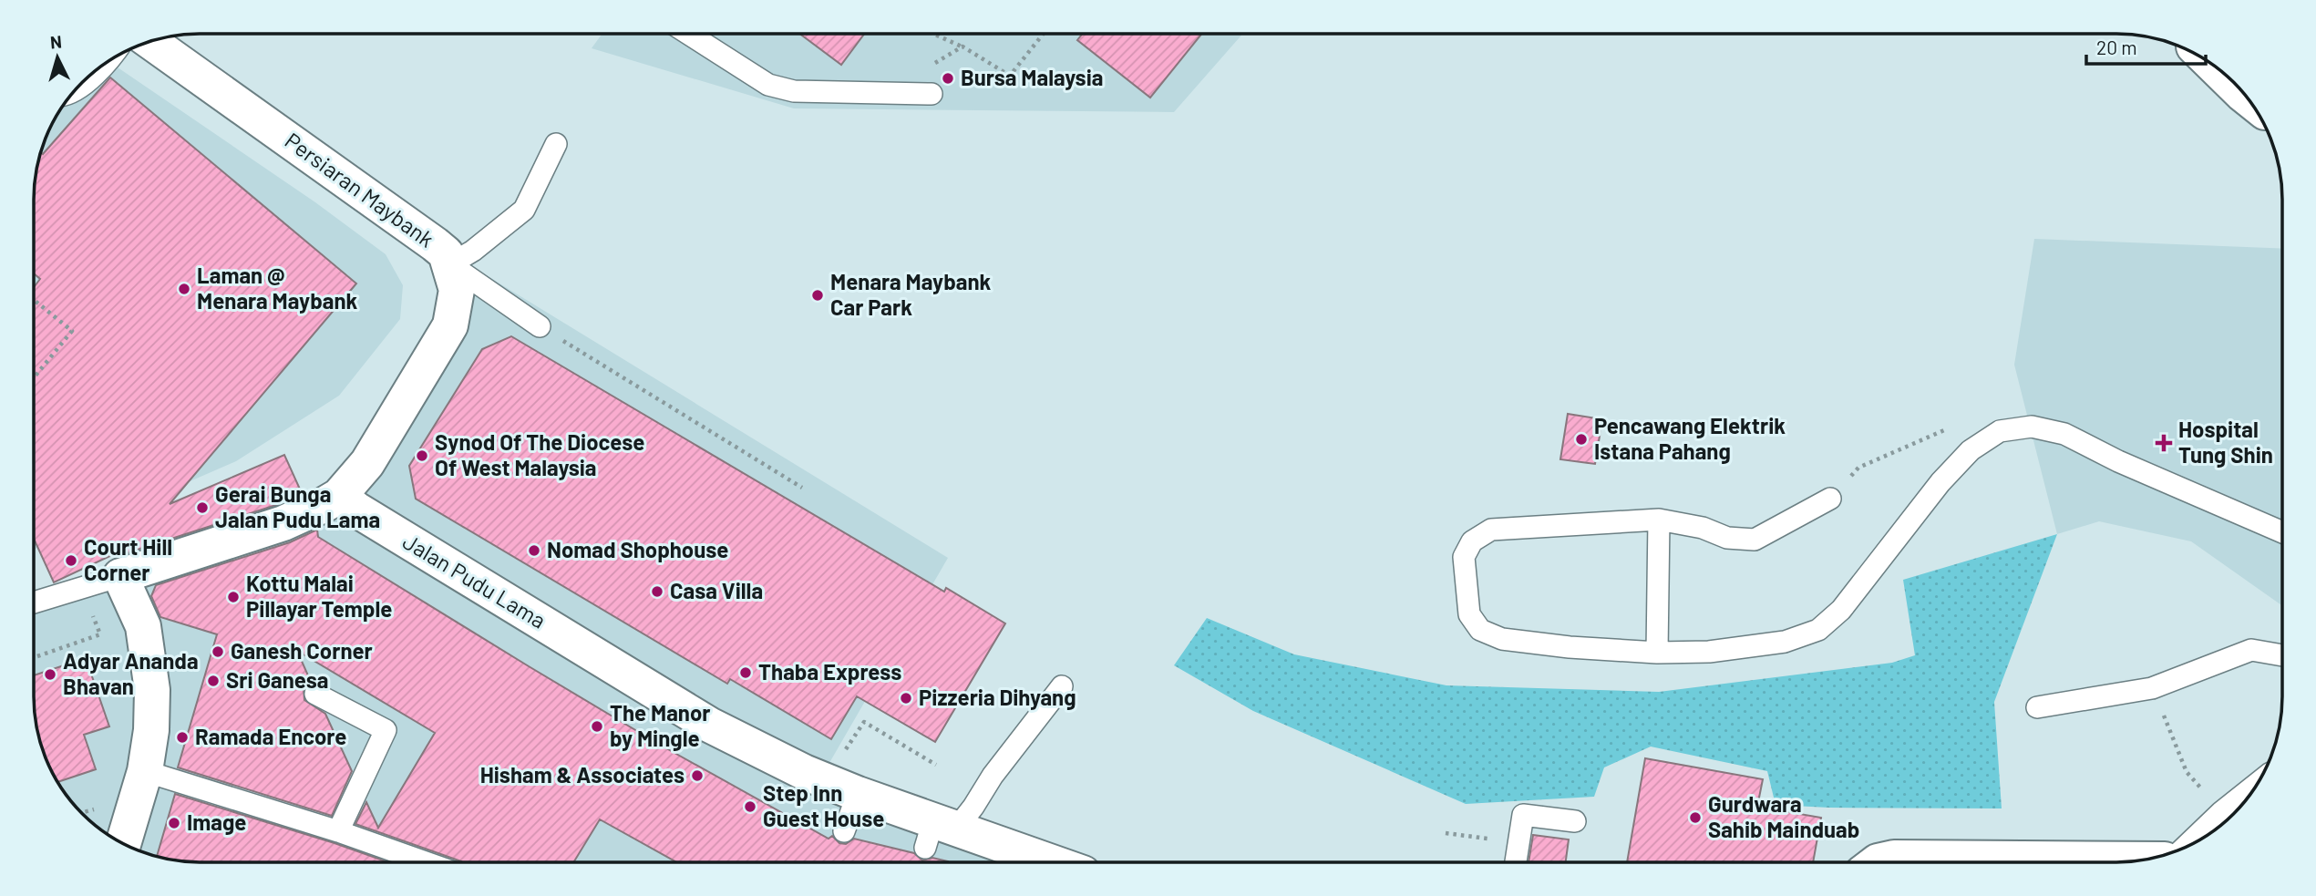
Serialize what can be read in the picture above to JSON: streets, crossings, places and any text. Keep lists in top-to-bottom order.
{
  "streets": {
    "street": ["Persiaran Maybank", "Jalan Pudu Lama"]
  },
  "crossings": [
    ["Persiaran Maybank", "Jalan Pudu Lama"]
  ],
  "places": {
    "other": [
      "Bursa Malaysia",
      "Laman @ Menara Maybank",
      "Menara Maybank Car Park",
      "Pencawang Elektrik Istana Pahang",
      "Synod Of The Diocese Of West Malaysia",
      "Gerai Bunga Jalan Pudu Lama",
      "Nomad Shophouse",
      "Court Hill Corner",
      "Casa Villa",
      "Kottu Malai Pillayar Temple",
      "Ganesh Corner",
      "Thaba Express",
      "Adyar Ananda Bhavan",
      "Sri Ganesa",
      "Pizzeria Dihyang",
      "The Manor by Mingle",
      "Ramada Encore",
      "Hisham & Associates",
      "Step Inn Guest House",
      "Gurdwara Sahib Mainduab",
      "Image"
    ],
    "health": ["Hospital Tung Shin"]
  },
  "scale_bar": "20 m",
  "north": "top"
}
